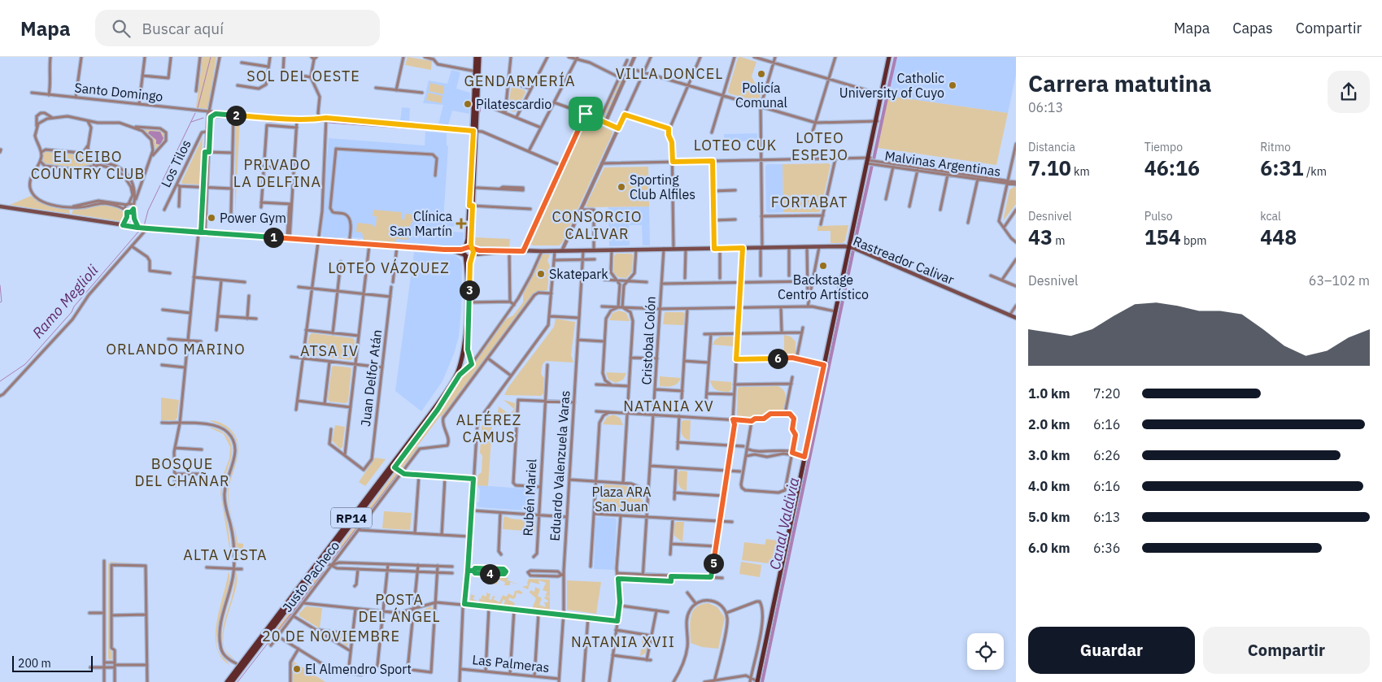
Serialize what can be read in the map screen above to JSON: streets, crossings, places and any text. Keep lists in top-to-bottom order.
{
  "streets": {
    "main road": ["Rastreador Calivar", "RP14"],
    "street": [
      "Santo Domingo",
      "Los Tilos",
      "Malvinas Argentinas",
      "Cristobal Colón",
      "Juan Delfor Atán",
      "Eduardo Valenzuela Varas",
      "Rubén Mariel",
      "Justo Pacheco",
      "Las Palmeras"
    ]
  },
  "crossings": [
    ["Rastreador Calivar", "Cristobal Colón"],
    ["Rastreador Calivar", "Eduardo Valenzuela Varas"],
    ["Eduardo Valenzuela Varas", "Las Palmeras"]
  ],
  "districts": [
    "VILLA DONCEL",
    "SOL DEL OESTE",
    "GENDARMERÍA",
    "LOTEO ESPEJO",
    "LOTEO CUK",
    "EL CEIBO COUNTRY CLUB",
    "PRIVADO LA DELFINA",
    "FORTABAT",
    "CONSORCIO CALIVAR",
    "LOTEO VÁZQUEZ",
    "ORLANDO MARINO",
    "ATSA IV",
    "NATANIA XV",
    "ALFÉREZ CAMUS",
    "BOSQUE DEL CHAÑAR",
    "ALTA VISTA",
    "POSTA DEL ÁNGEL",
    "20 DE NOVIEMBRE",
    "NATANIA XVII"
  ],
  "water": ["Ramo Meglioli", "Canal Valdivia"],
  "parks": ["Plaza ARA San Juan"],
  "places": {
    "other": [
      "Policía Comunal",
      "Catholic University of Cuyo",
      "Pilatescardio",
      "Sporting Club Alfiles",
      "Power Gym",
      "Backstage Centro Artístico",
      "Skatepark",
      "El Almendro Sport"
    ],
    "health": ["Clínica San Martín"]
  },
  "scale_bar": "200 m",
  "page": {
    "header": "Mapa",
    "search": "Buscar aquí",
    "nav": ["Mapa", "Capas", "Compartir"],
    "heading": ["Carrera matutina", "06:13"],
    "pins": [
      "2",
      "1",
      "3",
      "6",
      "5",
      "4"
    ],
    "stats": [
      ["Distancia", "7.10 km"],
      ["Tiempo", "46:16"],
      ["Ritmo", "6:31 /km"],
      ["Desnivel", "43 m"],
      ["Pulso", "154 bpm"],
      ["kcal", "448"]
    ],
    "chart": ["Desnivel", "63–102 m"],
    "list": [
      {
        "name": "1.0 km",
        "note": "7:20"
      },
      {
        "name": "2.0 km",
        "note": "6:16"
      },
      {
        "name": "3.0 km",
        "note": "6:26"
      },
      {
        "name": "4.0 km",
        "note": "6:16"
      },
      {
        "name": "5.0 km",
        "note": "6:13"
      },
      {
        "name": "6.0 km",
        "note": "6:36"
      }
    ],
    "buttons": ["Guardar", "Compartir"],
    "scale": "200 m"
  }
}
